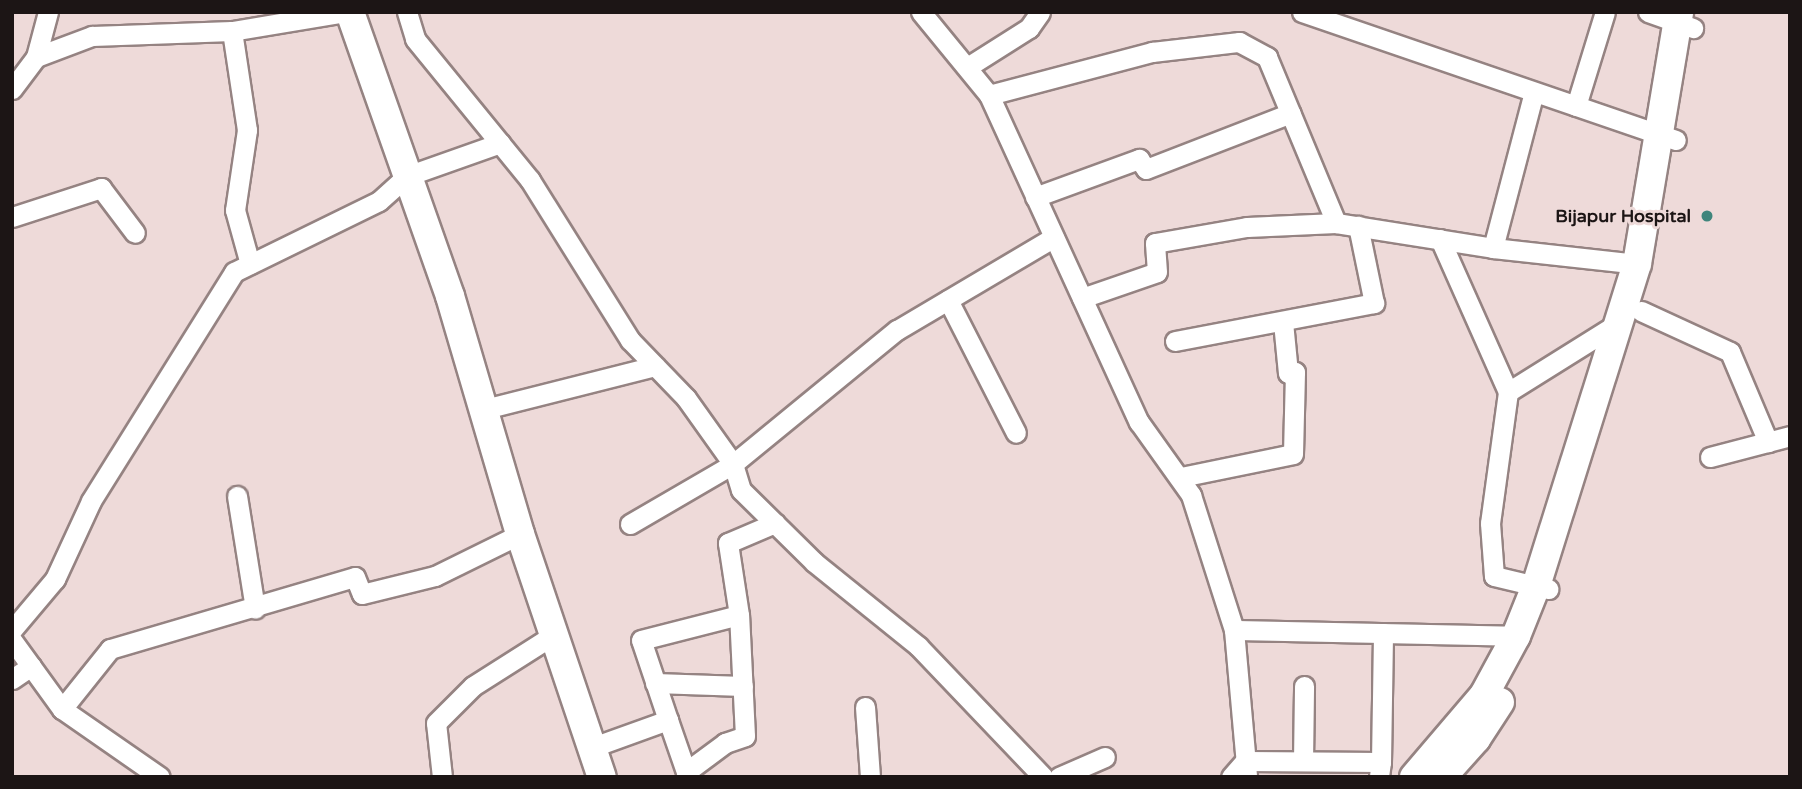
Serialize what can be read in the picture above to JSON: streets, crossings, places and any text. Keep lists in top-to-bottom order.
{
  "places": ["Bijapur Hospital"]
}
